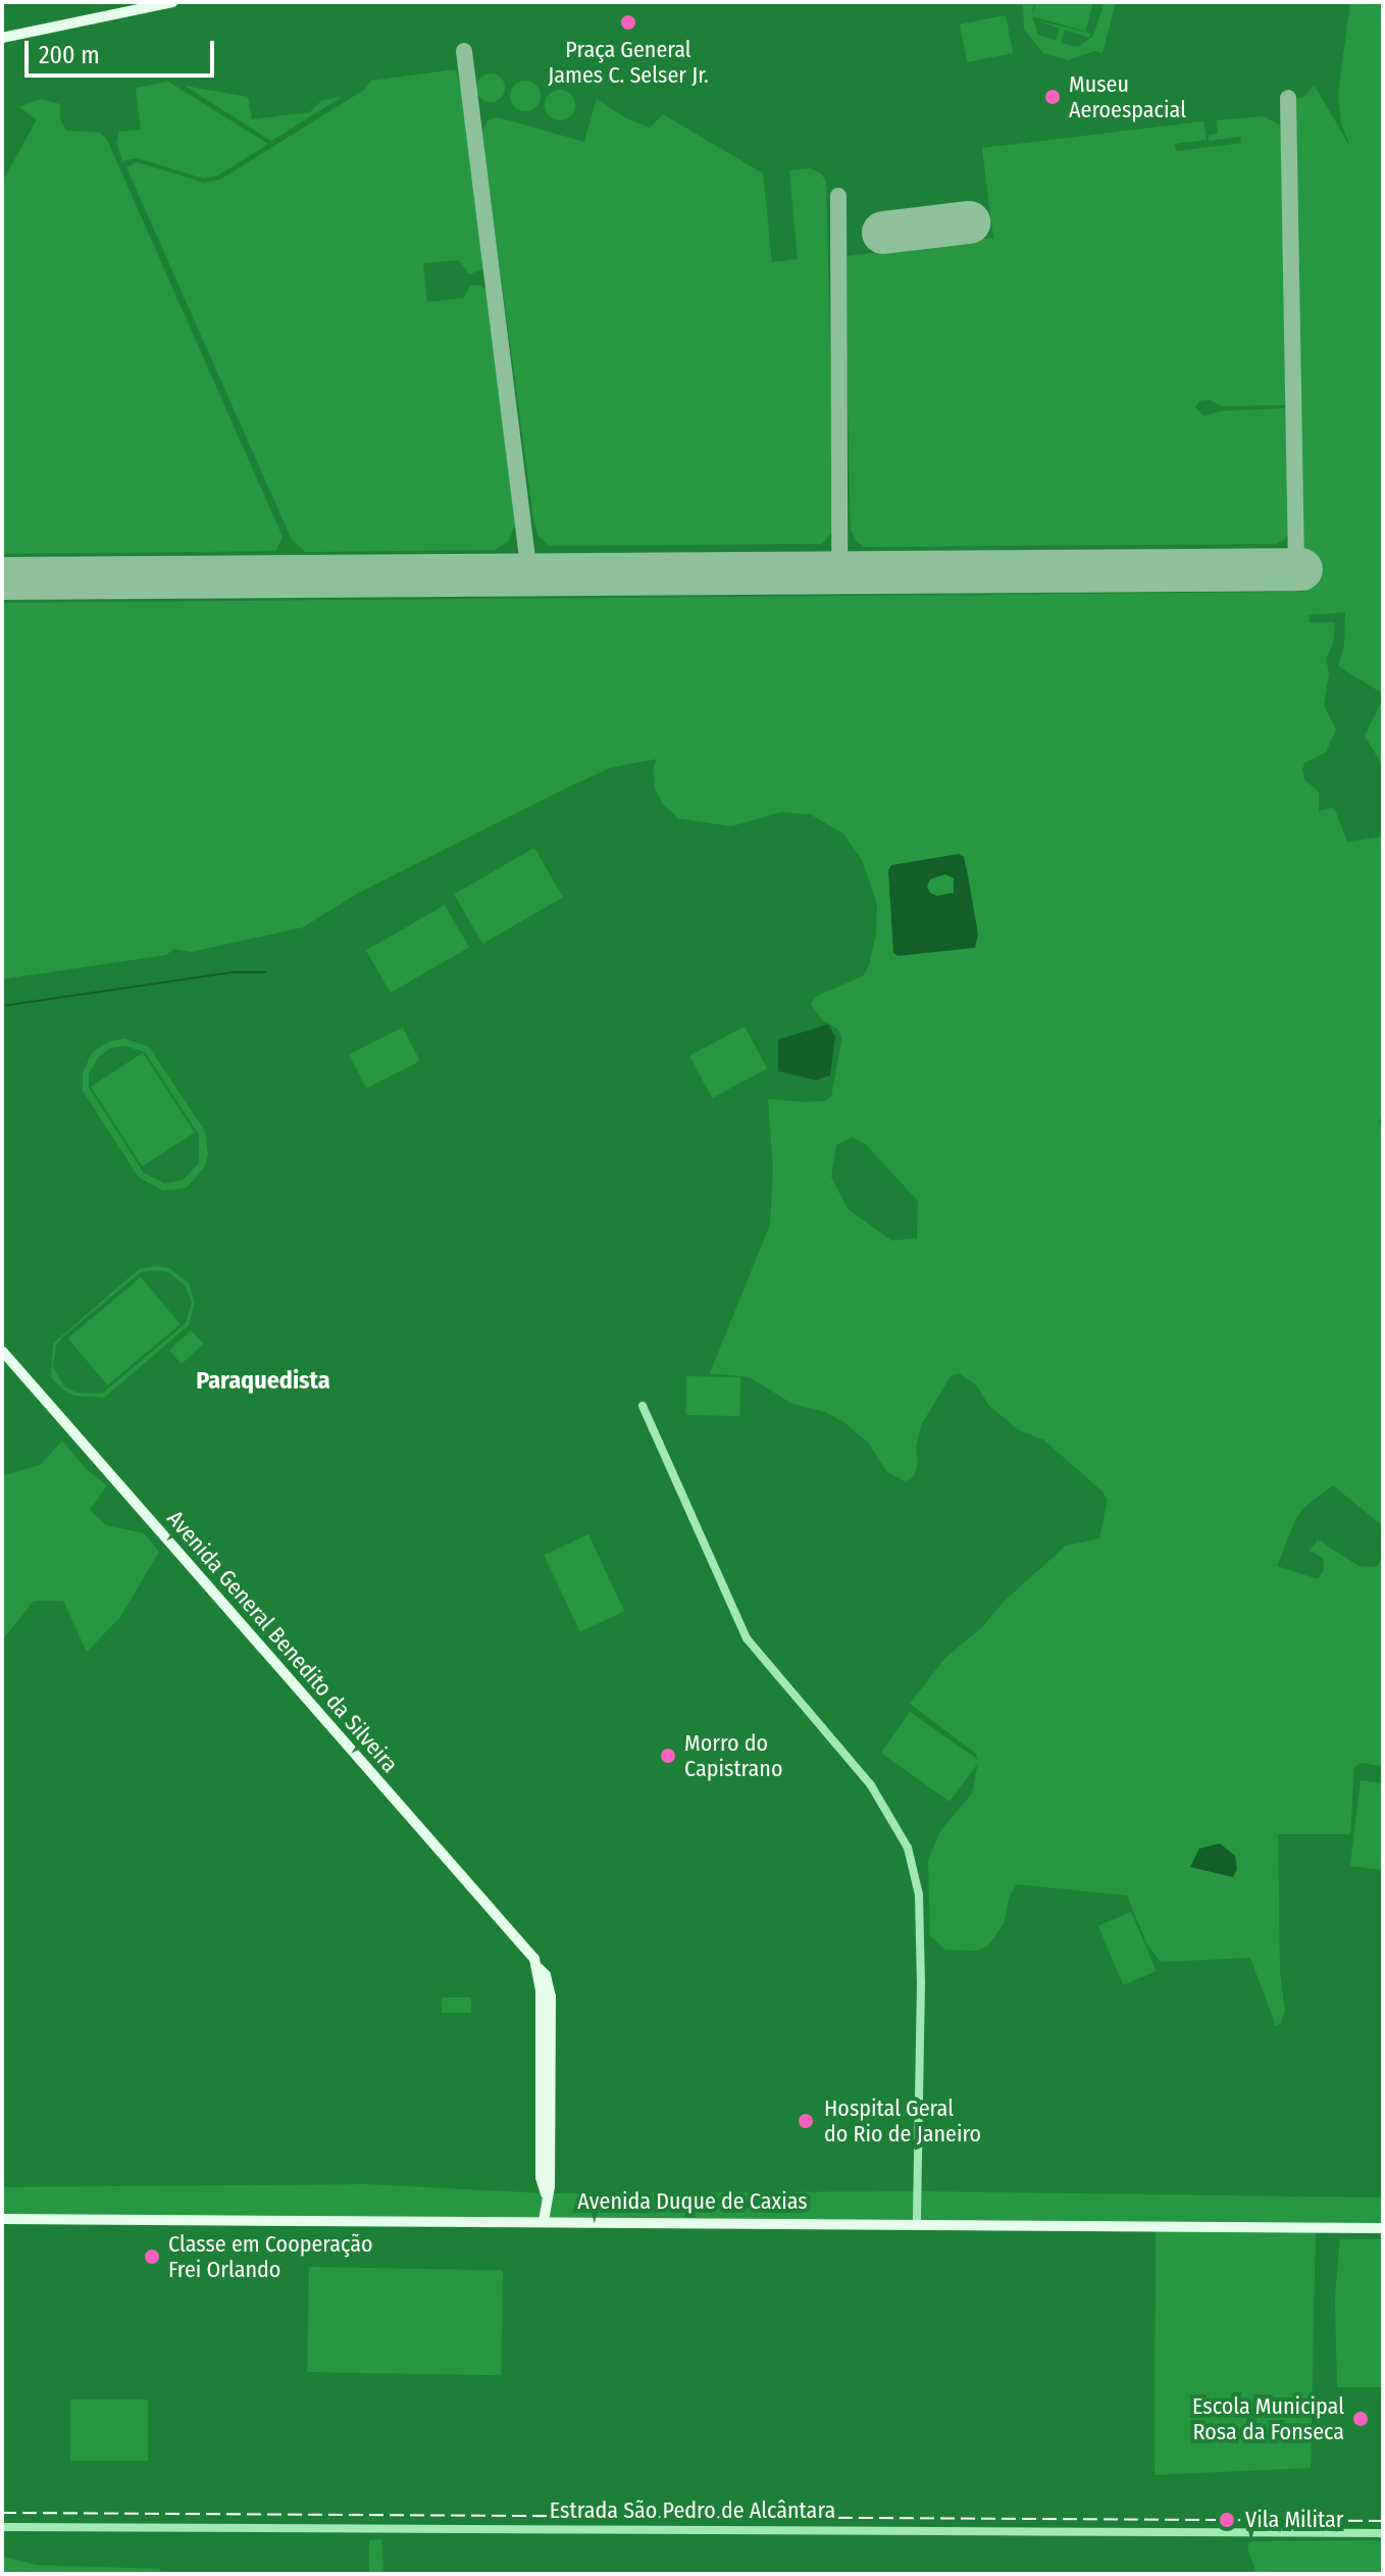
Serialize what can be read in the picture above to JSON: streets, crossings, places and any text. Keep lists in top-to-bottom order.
{
  "streets": {
    "main road": ["Avenida General Benedito da Silveira", "Avenida Duque de Caxias"],
    "street": ["Estrada São Pedro de Alcântara"]
  },
  "crossings": [
    ["Avenida General Benedito da Silveira", "Avenida Duque de Caxias"]
  ],
  "districts": ["Paraquedista"],
  "places": [
    "Praça General James C. Selser Jr.",
    "Museu Aeroespacial",
    "Morro do Capistrano",
    "Hospital Geral do Rio de Janeiro",
    "Classe em Cooperação Frei Orlando",
    "Escola Municipal Rosa da Fonseca",
    "Vila Militar"
  ],
  "scale_bar": "200 m"
}
